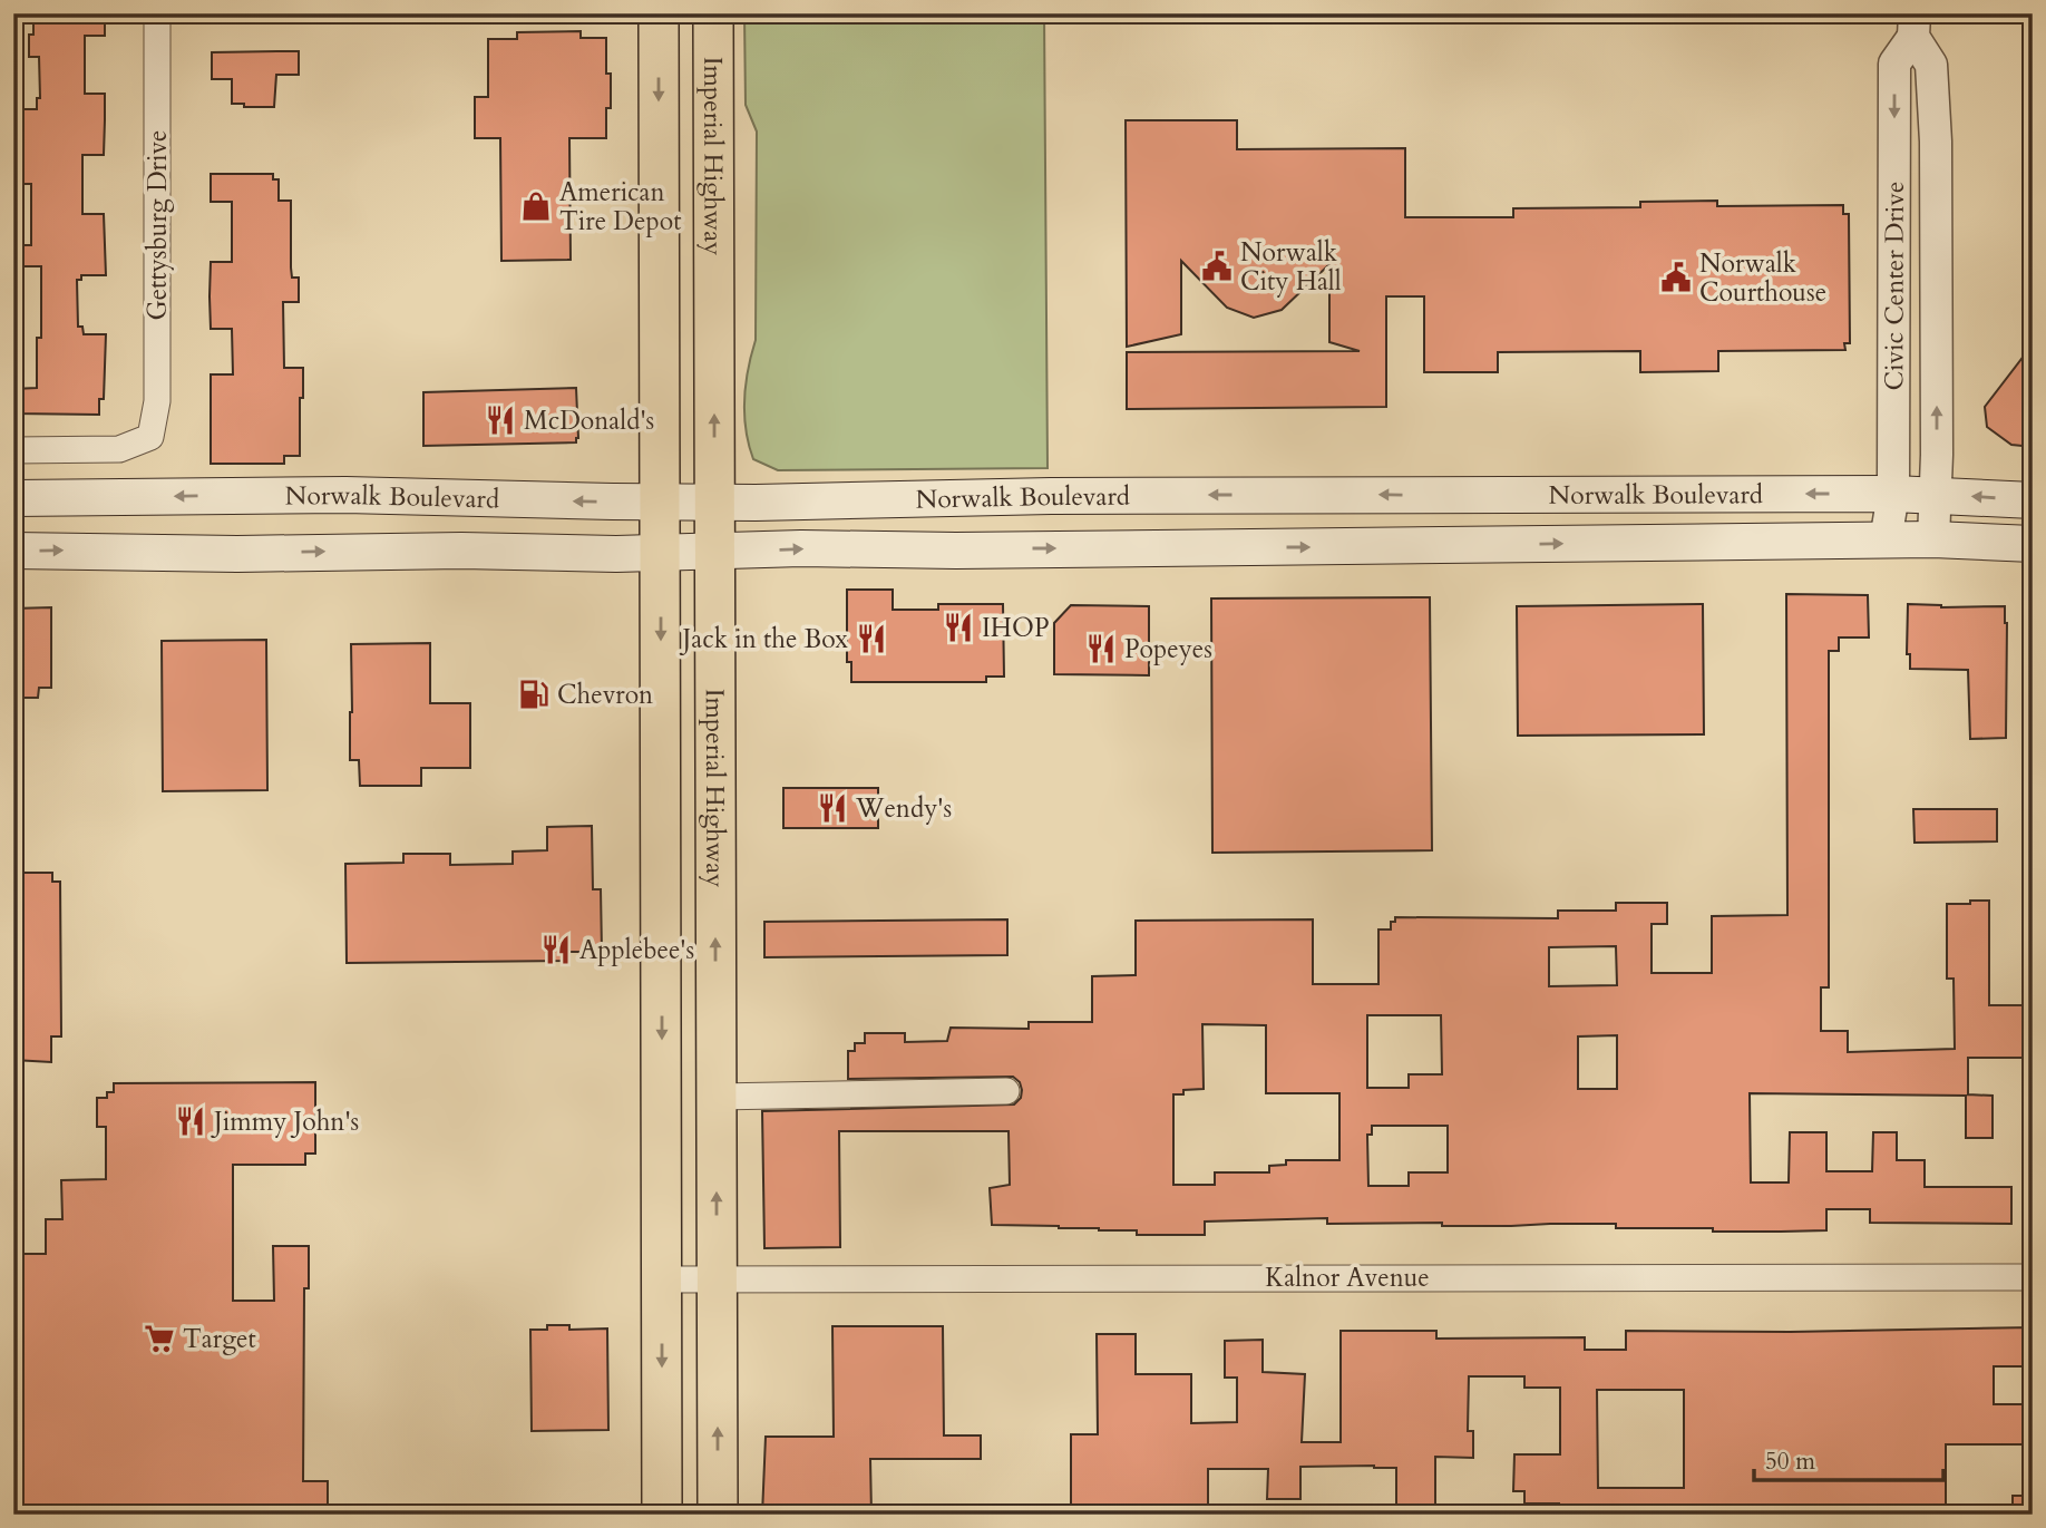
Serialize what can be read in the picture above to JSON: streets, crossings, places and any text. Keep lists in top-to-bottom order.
{
  "streets": {
    "main road": ["Imperial Highway", "Norwalk Boulevard"],
    "street": ["Gettysburg Drive", "Civic Center Drive", "Kalnor Avenue"]
  },
  "crossings": [
    ["Imperial Highway", "Norwalk Boulevard"],
    ["Imperial Highway", "Kalnor Avenue"],
    ["Civic Center Drive", "Norwalk Boulevard"]
  ],
  "places": {
    "shop": ["American Tire Depot"],
    "public building": ["Norwalk City Hall", "Norwalk Courthouse"],
    "restaurant": [
      "McDonald's",
      "IHOP",
      "Jack in the Box",
      "Popeyes",
      "Wendy's",
      "Applebee's",
      "Jimmy John's"
    ],
    "fuel station": ["Chevron"],
    "supermarket": ["Target"]
  },
  "scale_bar": "50 m"
}
